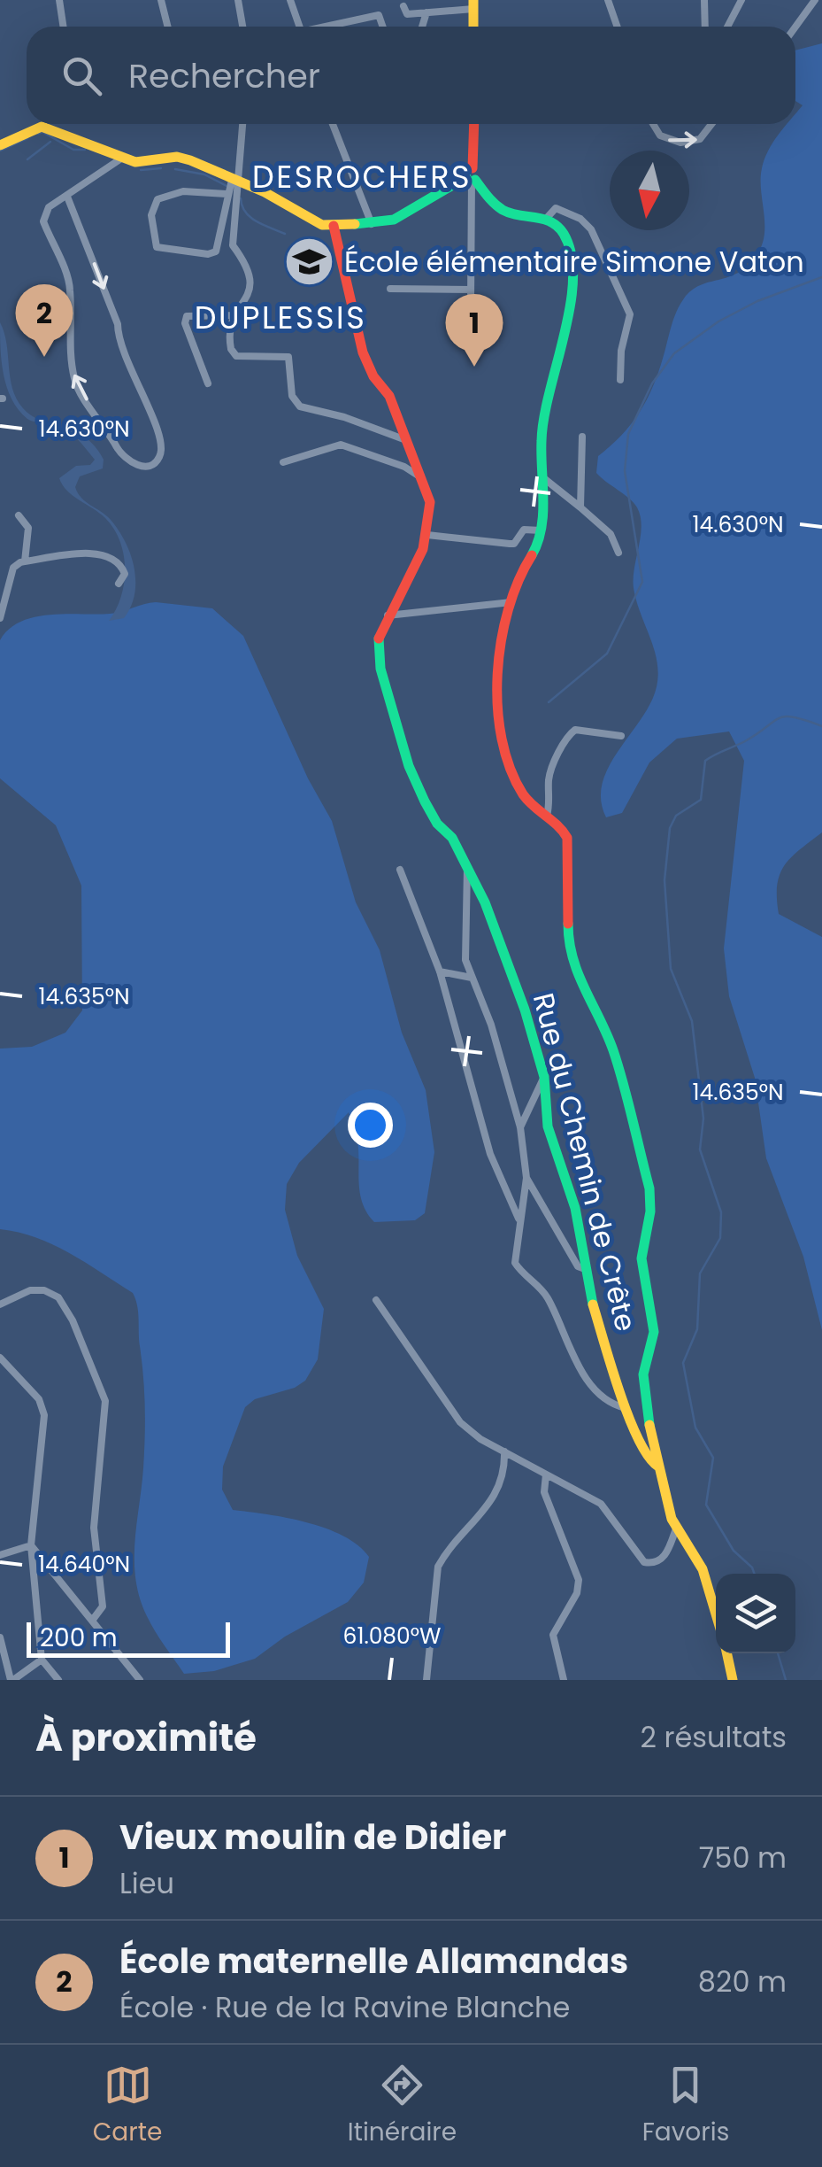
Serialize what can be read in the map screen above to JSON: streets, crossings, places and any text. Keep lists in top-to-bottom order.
{
  "streets": {
    "street": ["Rue du Chemin de Crête"]
  },
  "districts": ["DESROCHERS", "DUPLESSIS"],
  "places": {
    "school or university": ["École élémentaire Simone Vaton"]
  },
  "scale_bar": "200 m",
  "north": "bottom",
  "page": {
    "search": "Rechercher",
    "pins": ["2", "1"],
    "scale": "200 m",
    "heading": ["À proximité", "2 résultats"],
    "list": [
      {
        "mark": "1",
        "name": "Vieux moulin de Didier",
        "note": "Lieu",
        "value": "750 m"
      },
      {
        "mark": "2",
        "name": "École maternelle Allamandas",
        "note": "École · Rue de la Ravine Blanche",
        "value": "820 m"
      }
    ],
    "nav": ["Carte", "Itinéraire", "Favoris"]
  },
  "coordinates": [
    "14.630°N",
    "14.635°N",
    "14.640°N",
    "61.080°W"
  ]
}
